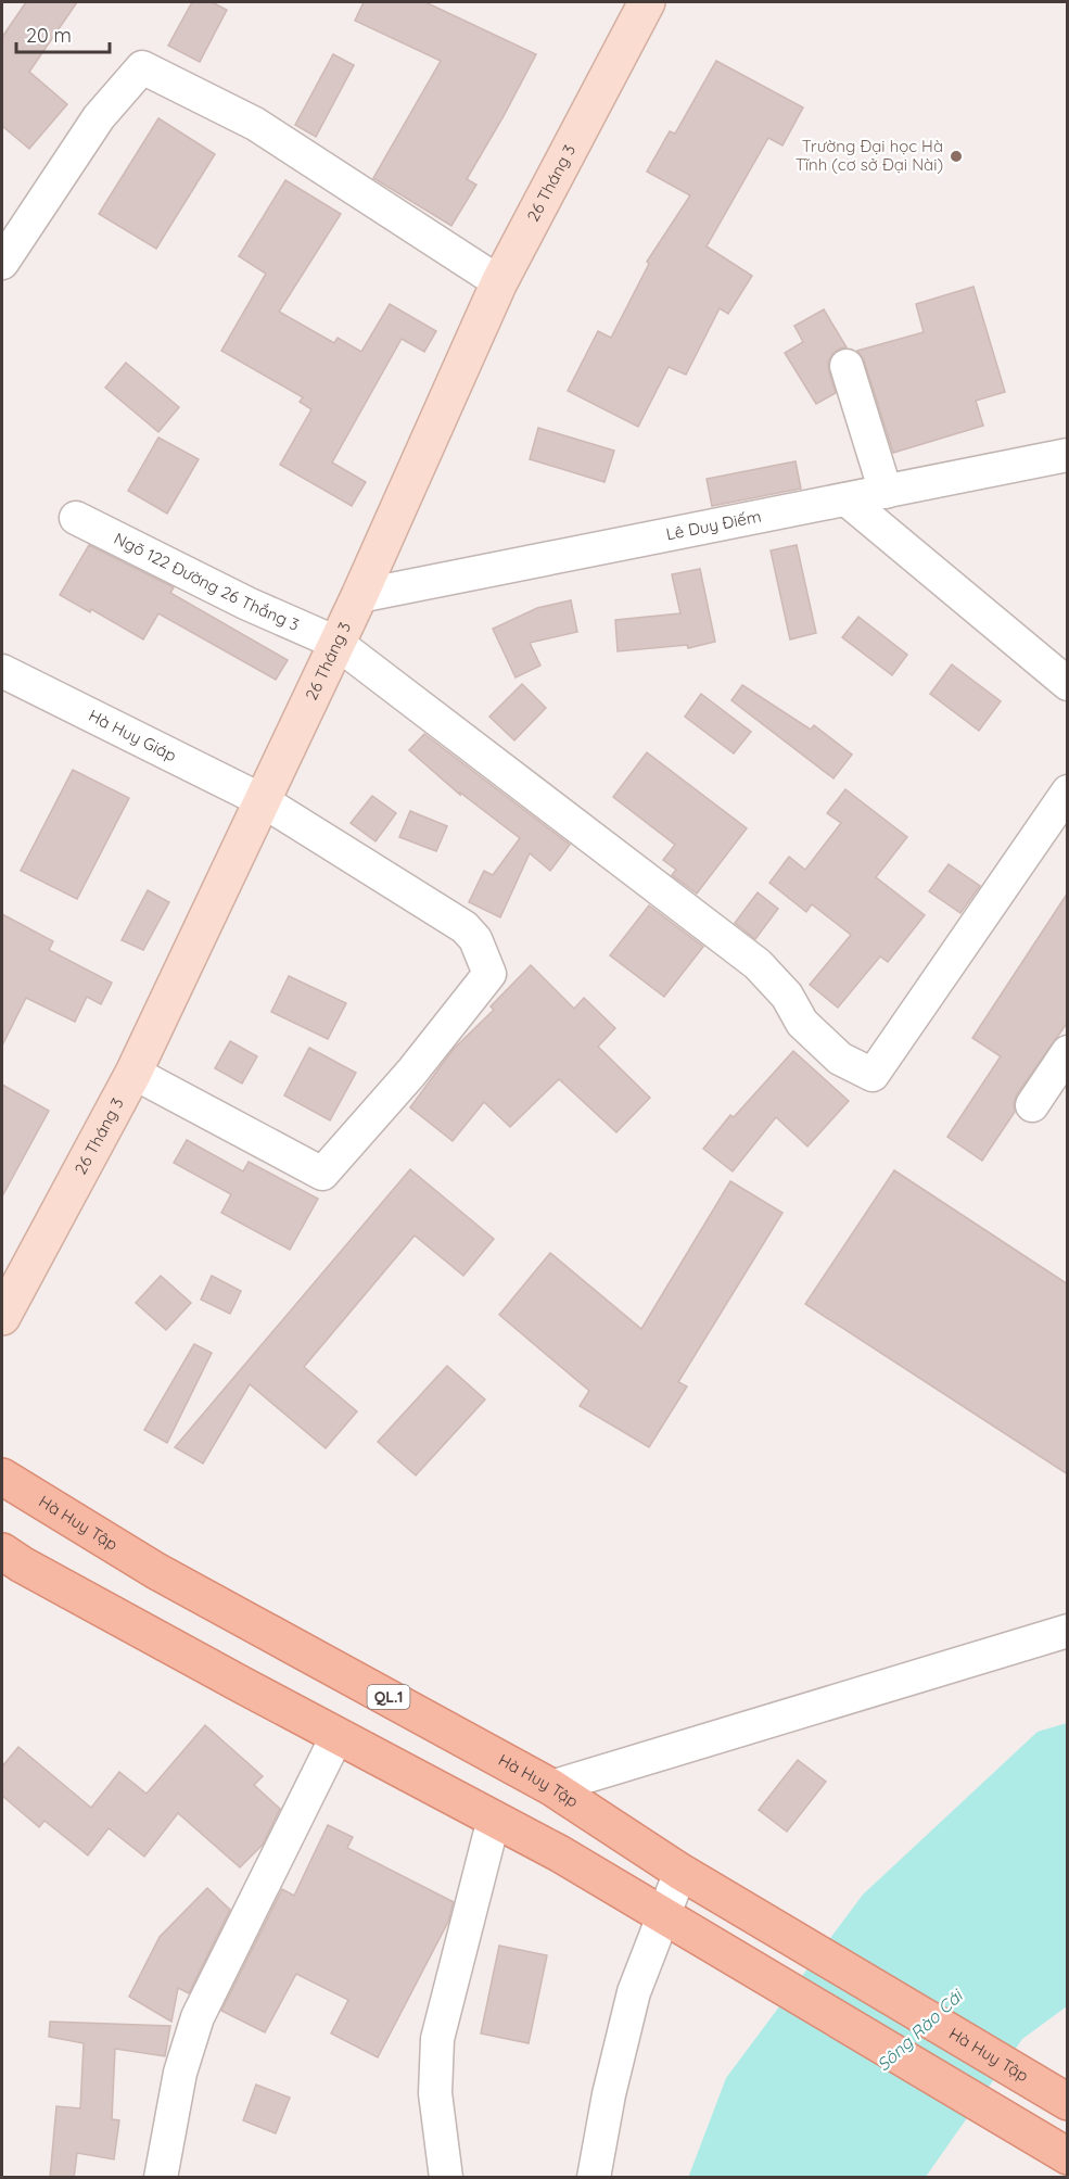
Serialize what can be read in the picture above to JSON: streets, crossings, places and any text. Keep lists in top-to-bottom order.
{
  "streets": {
    "main road": ["Hà Huy Tập", "QL.1"],
    "street": [
      "26 Tháng 3",
      "Lê Duy Điếm",
      "Ngõ 122 Đường 26 Thắng 3",
      "Hà Huy Giáp"
    ]
  },
  "crossings": [
    ["26 Tháng 3", "Lê Duy Điếm"],
    ["26 Tháng 3", "Ngõ 122 Đường 26 Thắng 3"],
    ["26 Tháng 3", "Hà Huy Giáp"]
  ],
  "water": ["Sông Rào Cái"],
  "places": ["Trường Đại học Hà Tĩnh (cơ sở Đại Nài)"],
  "scale_bar": "20 m"
}
